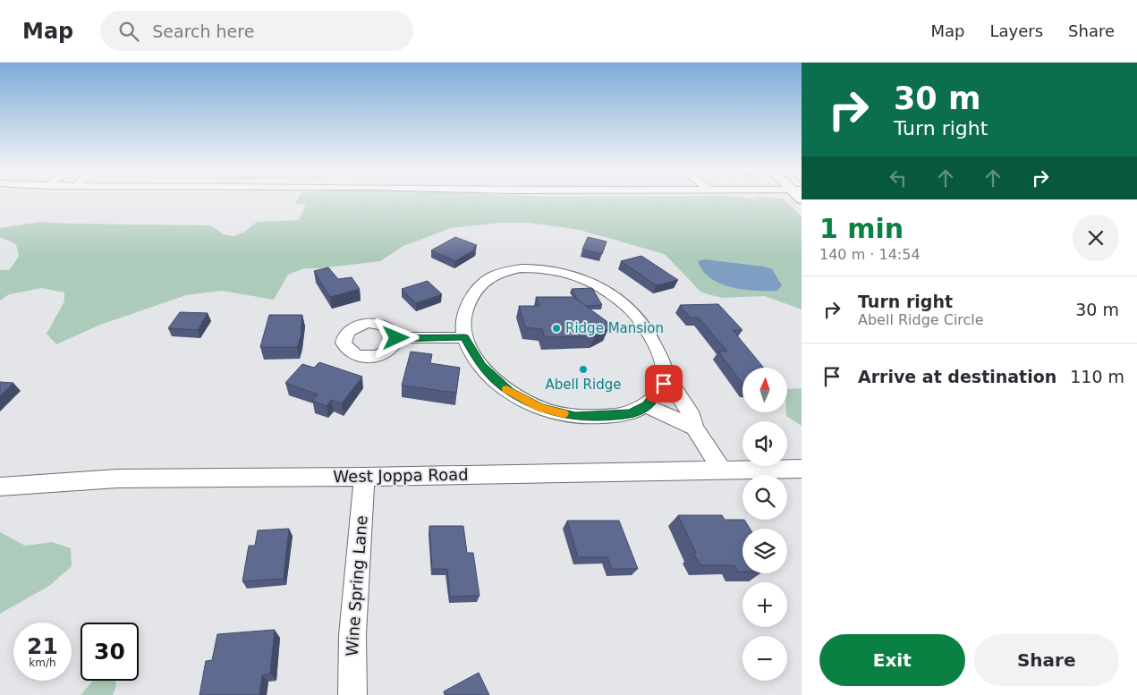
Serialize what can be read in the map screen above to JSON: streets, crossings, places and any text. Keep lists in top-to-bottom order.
{
  "streets": {
    "street": ["West Joppa Road", "Wine Spring Lane"]
  },
  "crossings": [
    ["West Joppa Road", "Wine Spring Lane"]
  ],
  "places": ["Ridge Mansion", "Abell Ridge"],
  "north": "top",
  "page": {
    "header": "Map",
    "search": "Search here",
    "nav": ["Map", "Layers", "Share"],
    "turn": ["30 m", "Turn right"],
    "heading": ["1 min", "140 m · 14:54"],
    "list": [
      {
        "name": "Turn right",
        "note": "Abell Ridge Circle",
        "value": "30 m"
      },
      {
        "name": "Arrive at destination",
        "value": "110 m"
      }
    ],
    "map_buttons": ["+", "−"],
    "speed": "21 km/h",
    "limit": "30",
    "buttons": ["Exit", "Share"]
  }
}
